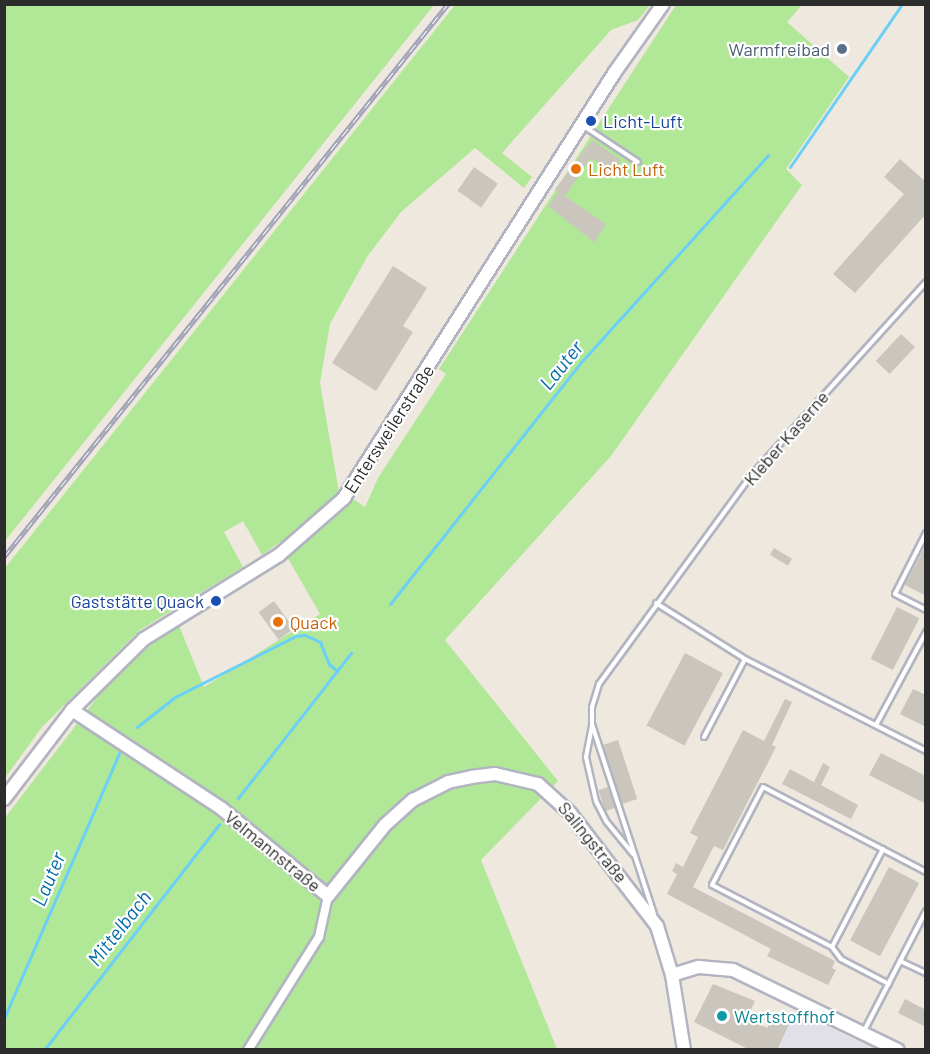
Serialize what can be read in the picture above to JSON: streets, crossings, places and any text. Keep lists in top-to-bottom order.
{
  "streets": {
    "street": ["Entersweilerstraße", "Salingstraße", "Velmannstraße"],
    "lane": ["Kleber Kaserne"]
  },
  "crossings": [
    ["Entersweilerstraße", "Velmannstraße"],
    ["Salingstraße", "Velmannstraße"]
  ],
  "water": ["Lauter", "Mittelbach"],
  "places": [
    "Warmfreibad",
    "Licht-Luft",
    "Licht Luft",
    "Gaststätte Quack",
    "Quack",
    "Wertstoffhof"
  ]
}
